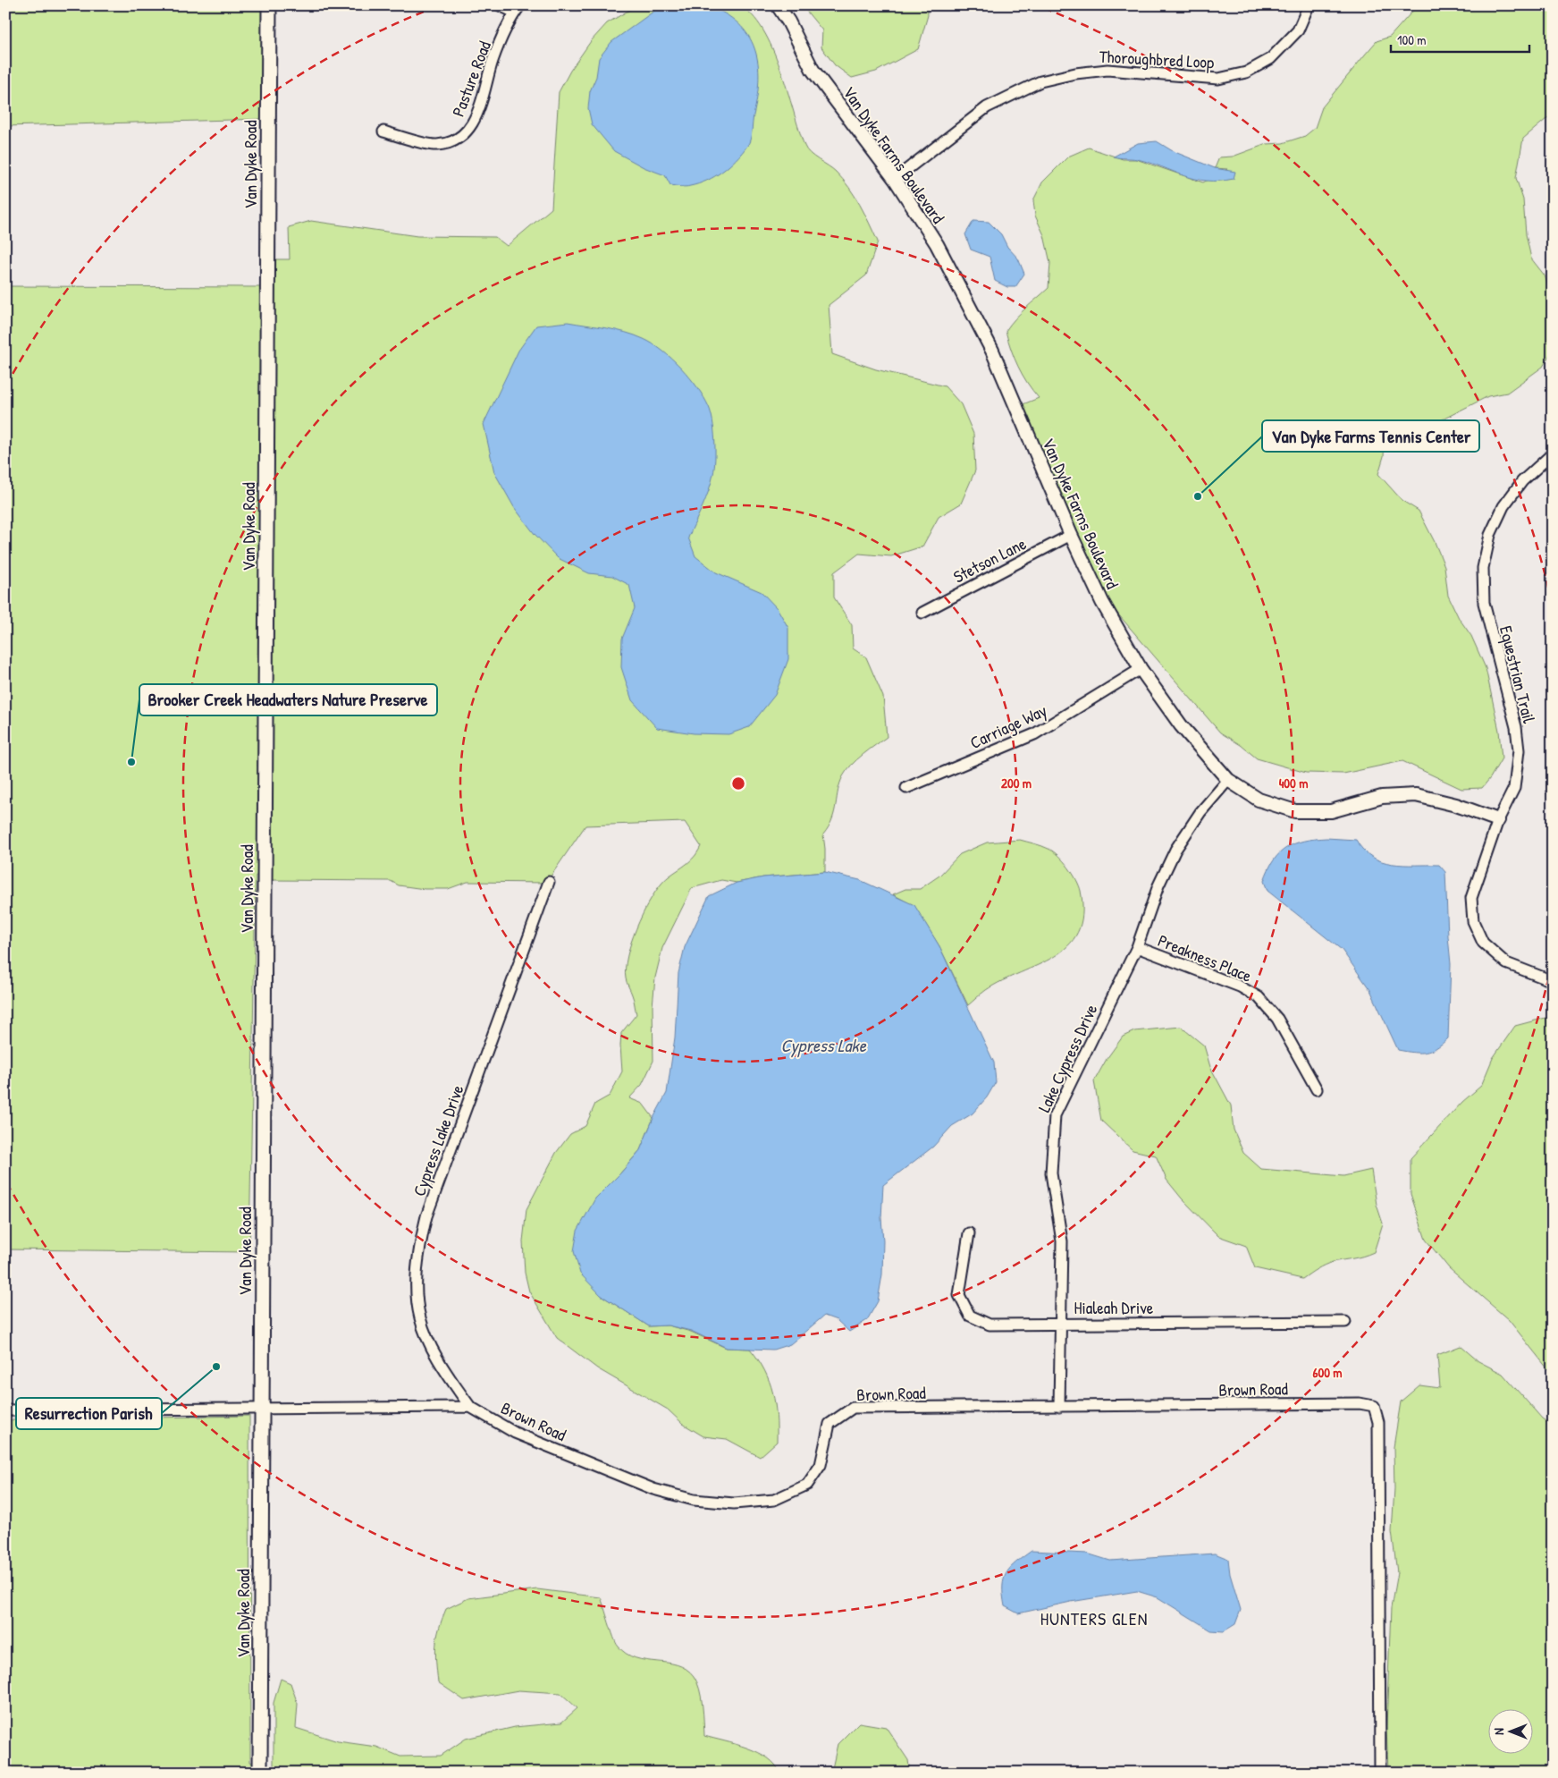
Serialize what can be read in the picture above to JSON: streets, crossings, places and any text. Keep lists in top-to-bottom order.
{
  "streets": {
    "main road": ["Van Dyke Road"],
    "street": [
      "Thoroughbred Loop",
      "Pasture Road",
      "Van Dyke Farms Boulevard",
      "Stetson Lane",
      "Equestrian Trail",
      "Carriage Way",
      "Preakness Place",
      "Lake Cypress Drive",
      "Cypress Lake Drive",
      "Hialeah Drive",
      "Brown Road"
    ]
  },
  "crossings": [
    ["Thoroughbred Loop", "Van Dyke Farms Boulevard"],
    ["Van Dyke Farms Boulevard", "Stetson Lane"],
    ["Van Dyke Farms Boulevard", "Equestrian Trail"],
    ["Van Dyke Farms Boulevard", "Carriage Way"],
    ["Van Dyke Farms Boulevard", "Lake Cypress Drive"],
    ["Preakness Place", "Lake Cypress Drive"],
    ["Lake Cypress Drive", "Hialeah Drive"],
    ["Lake Cypress Drive", "Brown Road"],
    ["Cypress Lake Drive", "Brown Road"]
  ],
  "districts": ["HUNTERS GLEN"],
  "water": ["Cypress Lake"],
  "places": ["Van Dyke Farms Tennis Center", "Brooker Creek Headwaters Nature Preserve", "Resurrection Parish"],
  "scale_bar": "100 m",
  "north": "left",
  "rings": ["200 m", "400 m", "600 m"]
}
